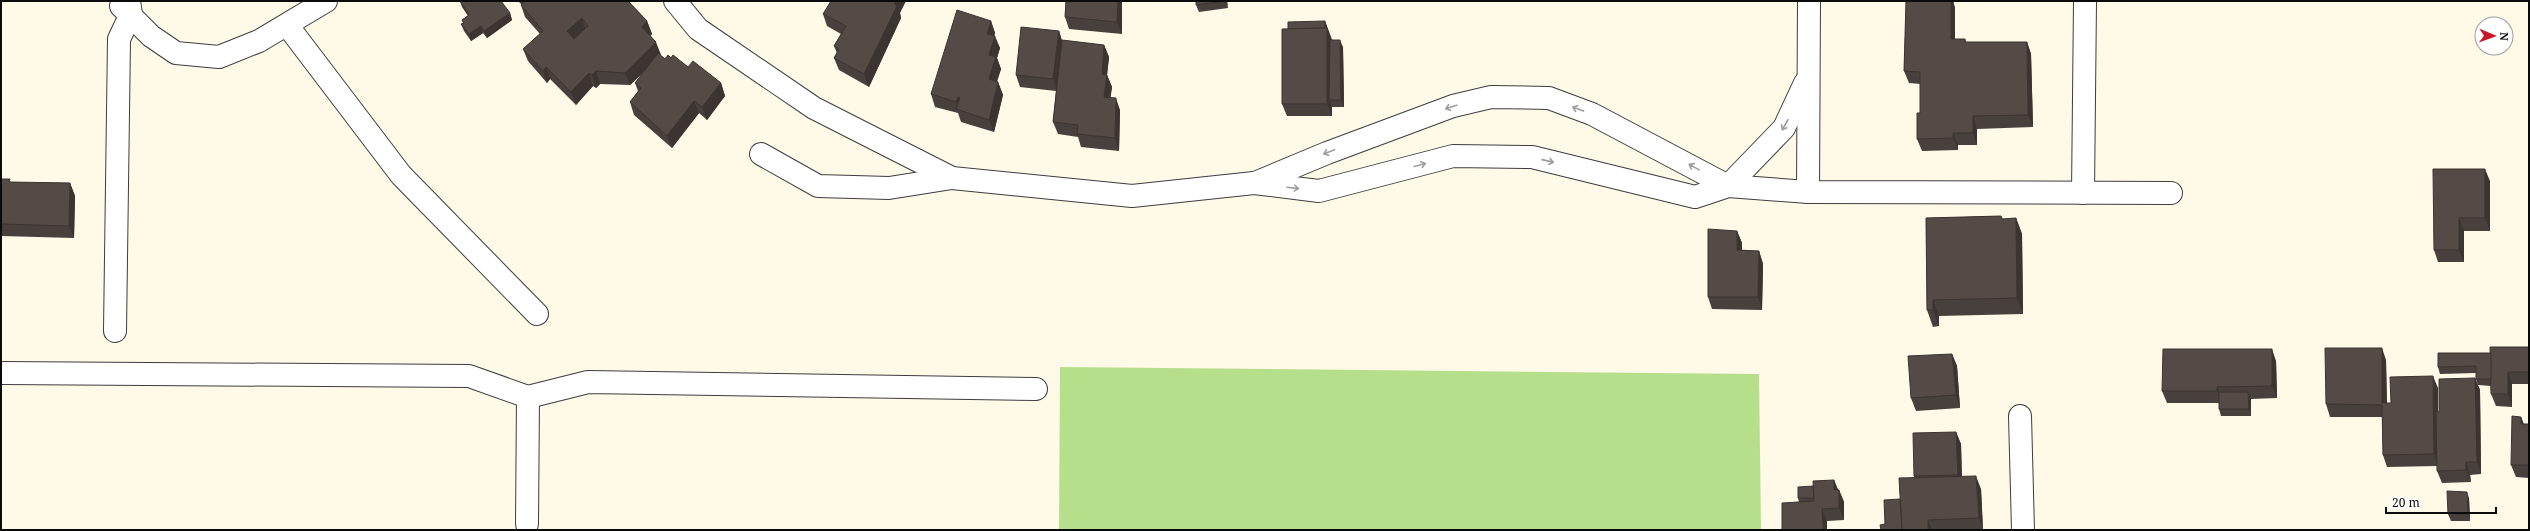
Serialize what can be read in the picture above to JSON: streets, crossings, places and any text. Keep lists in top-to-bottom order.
{
  "scale_bar": "20 m",
  "north": "right"
}
